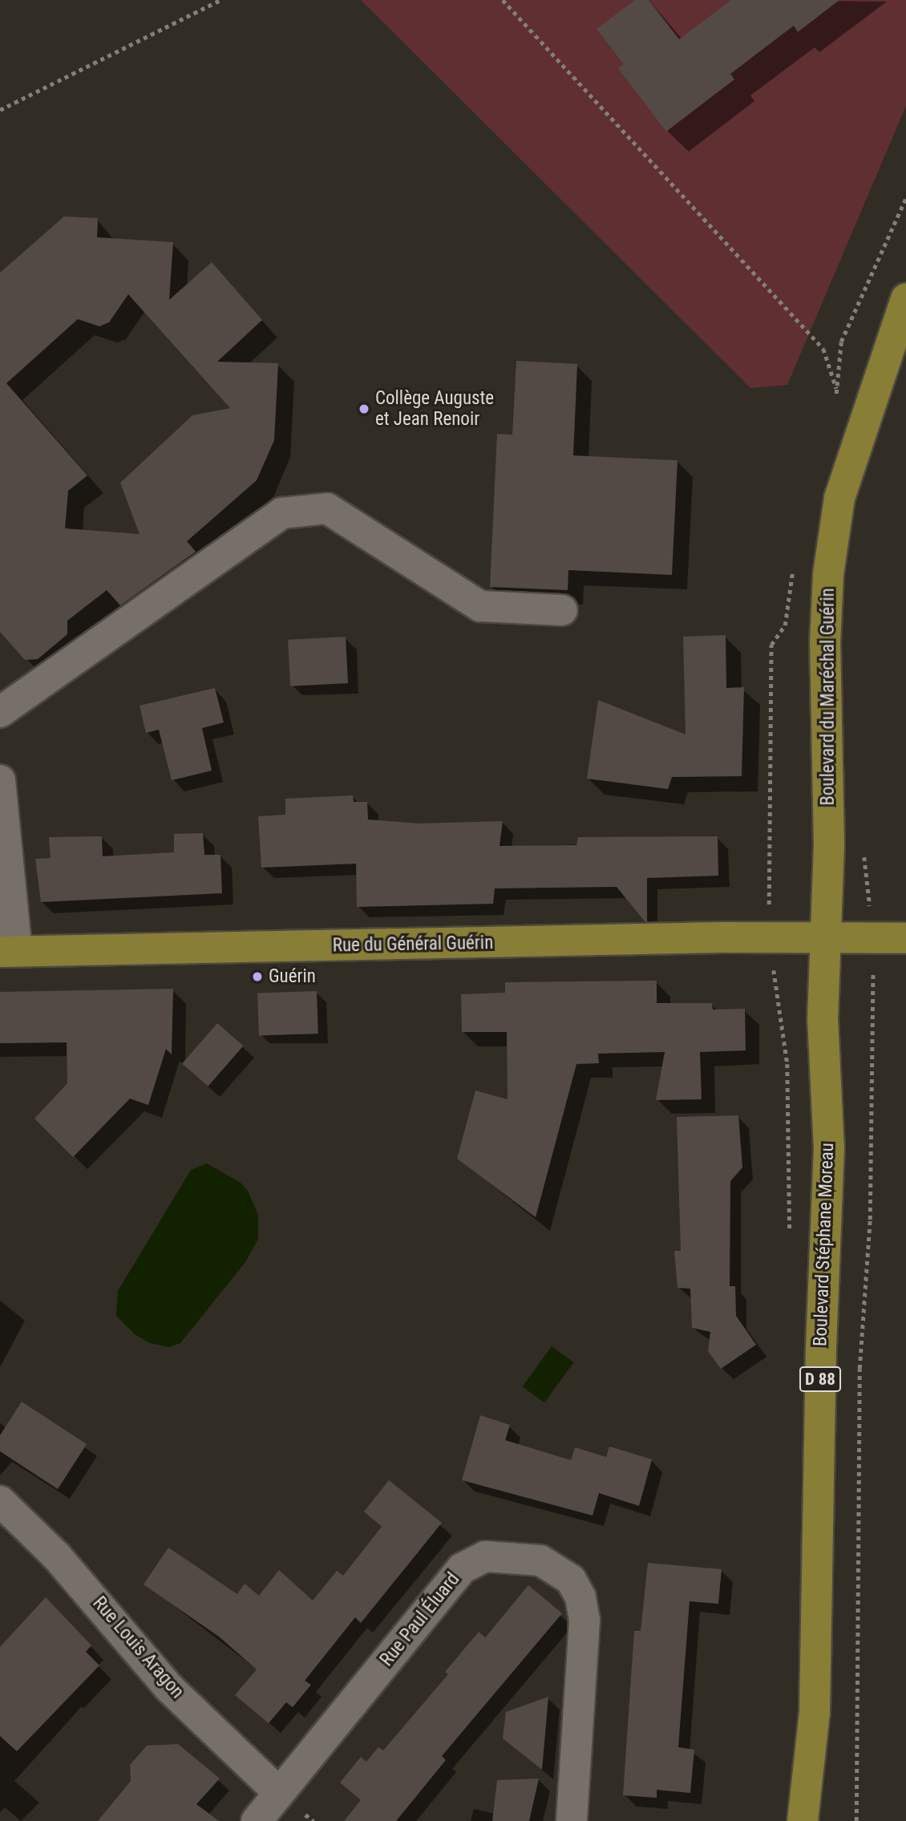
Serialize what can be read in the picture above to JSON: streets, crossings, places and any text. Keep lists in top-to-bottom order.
{
  "streets": {
    "main road": [
      "Boulevard du Maréchal Guérin",
      "Rue du Général Guérin",
      "Boulevard Stéphane Moreau",
      "D 88"
    ],
    "street": ["Rue Paul Éluard", "Rue Louis Aragon"]
  },
  "crossings": [
    ["Boulevard du Maréchal Guérin", "Rue du Général Guérin"],
    ["Boulevard du Maréchal Guérin", "Boulevard Stéphane Moreau"],
    ["Rue du Général Guérin", "Boulevard Stéphane Moreau"],
    ["Rue Paul Éluard", "Rue Louis Aragon"]
  ],
  "places": ["Collège Auguste et Jean Renoir", "Guérin"]
}
